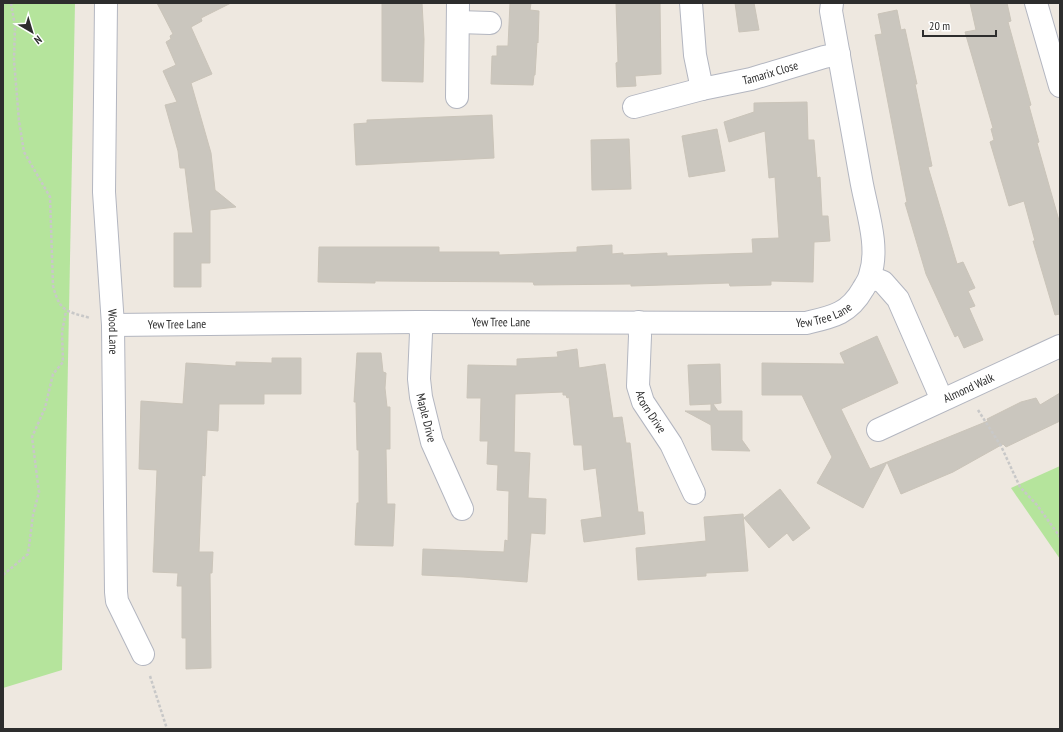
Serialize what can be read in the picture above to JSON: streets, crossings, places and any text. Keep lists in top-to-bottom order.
{
  "streets": {
    "street": [
      "Tamarix Close",
      "Yew Tree Lane",
      "Wood Lane",
      "Almond Walk",
      "Acorn Drive",
      "Maple Drive"
    ]
  },
  "crossings": [
    ["Tamarix Close", "Yew Tree Lane"],
    ["Yew Tree Lane", "Wood Lane"],
    ["Yew Tree Lane", "Acorn Drive"],
    ["Yew Tree Lane", "Maple Drive"]
  ],
  "scale_bar": "20 m",
  "north": "bottom right"
}
